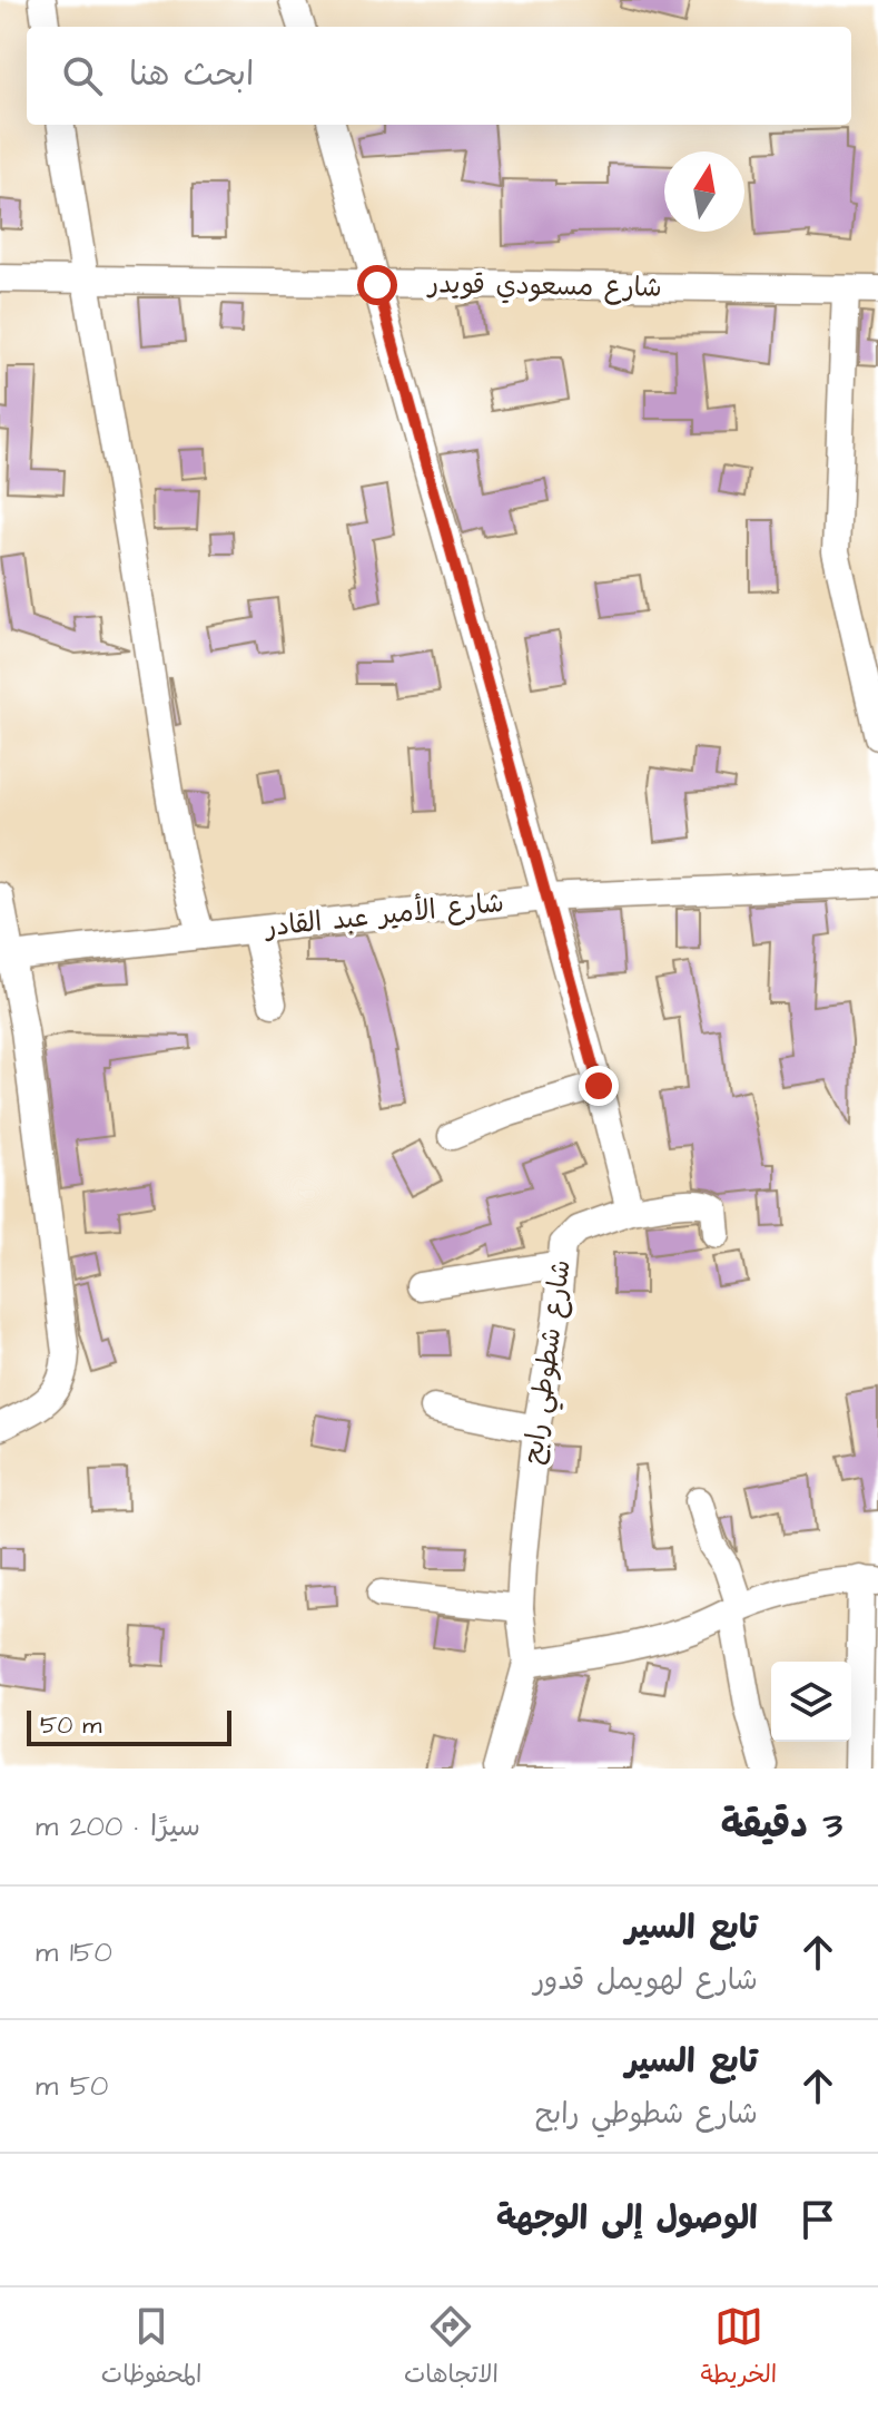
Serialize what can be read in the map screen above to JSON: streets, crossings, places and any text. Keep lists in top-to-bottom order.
{
  "streets": {
    "street": ["شارع مسعودي قويدر", "شارع الأمير عبد القادر", "شارع شطوطي رابح"]
  },
  "scale_bar": "50 m",
  "north": "top",
  "page": {
    "search": "ابحث هنا",
    "scale": "50 m",
    "heading": ["3 دقيقة", "سيرًا · 200 m"],
    "list": [
      ["تابع السير", "شارع لهويمل قدور", "150 m"],
      ["تابع السير", "شارع شطوطي رابح", "50 m"],
      "الوصول إلى الوجهة"
    ],
    "nav": ["الخريطة", "الاتجاهات", "المحفوظات"]
  }
}
